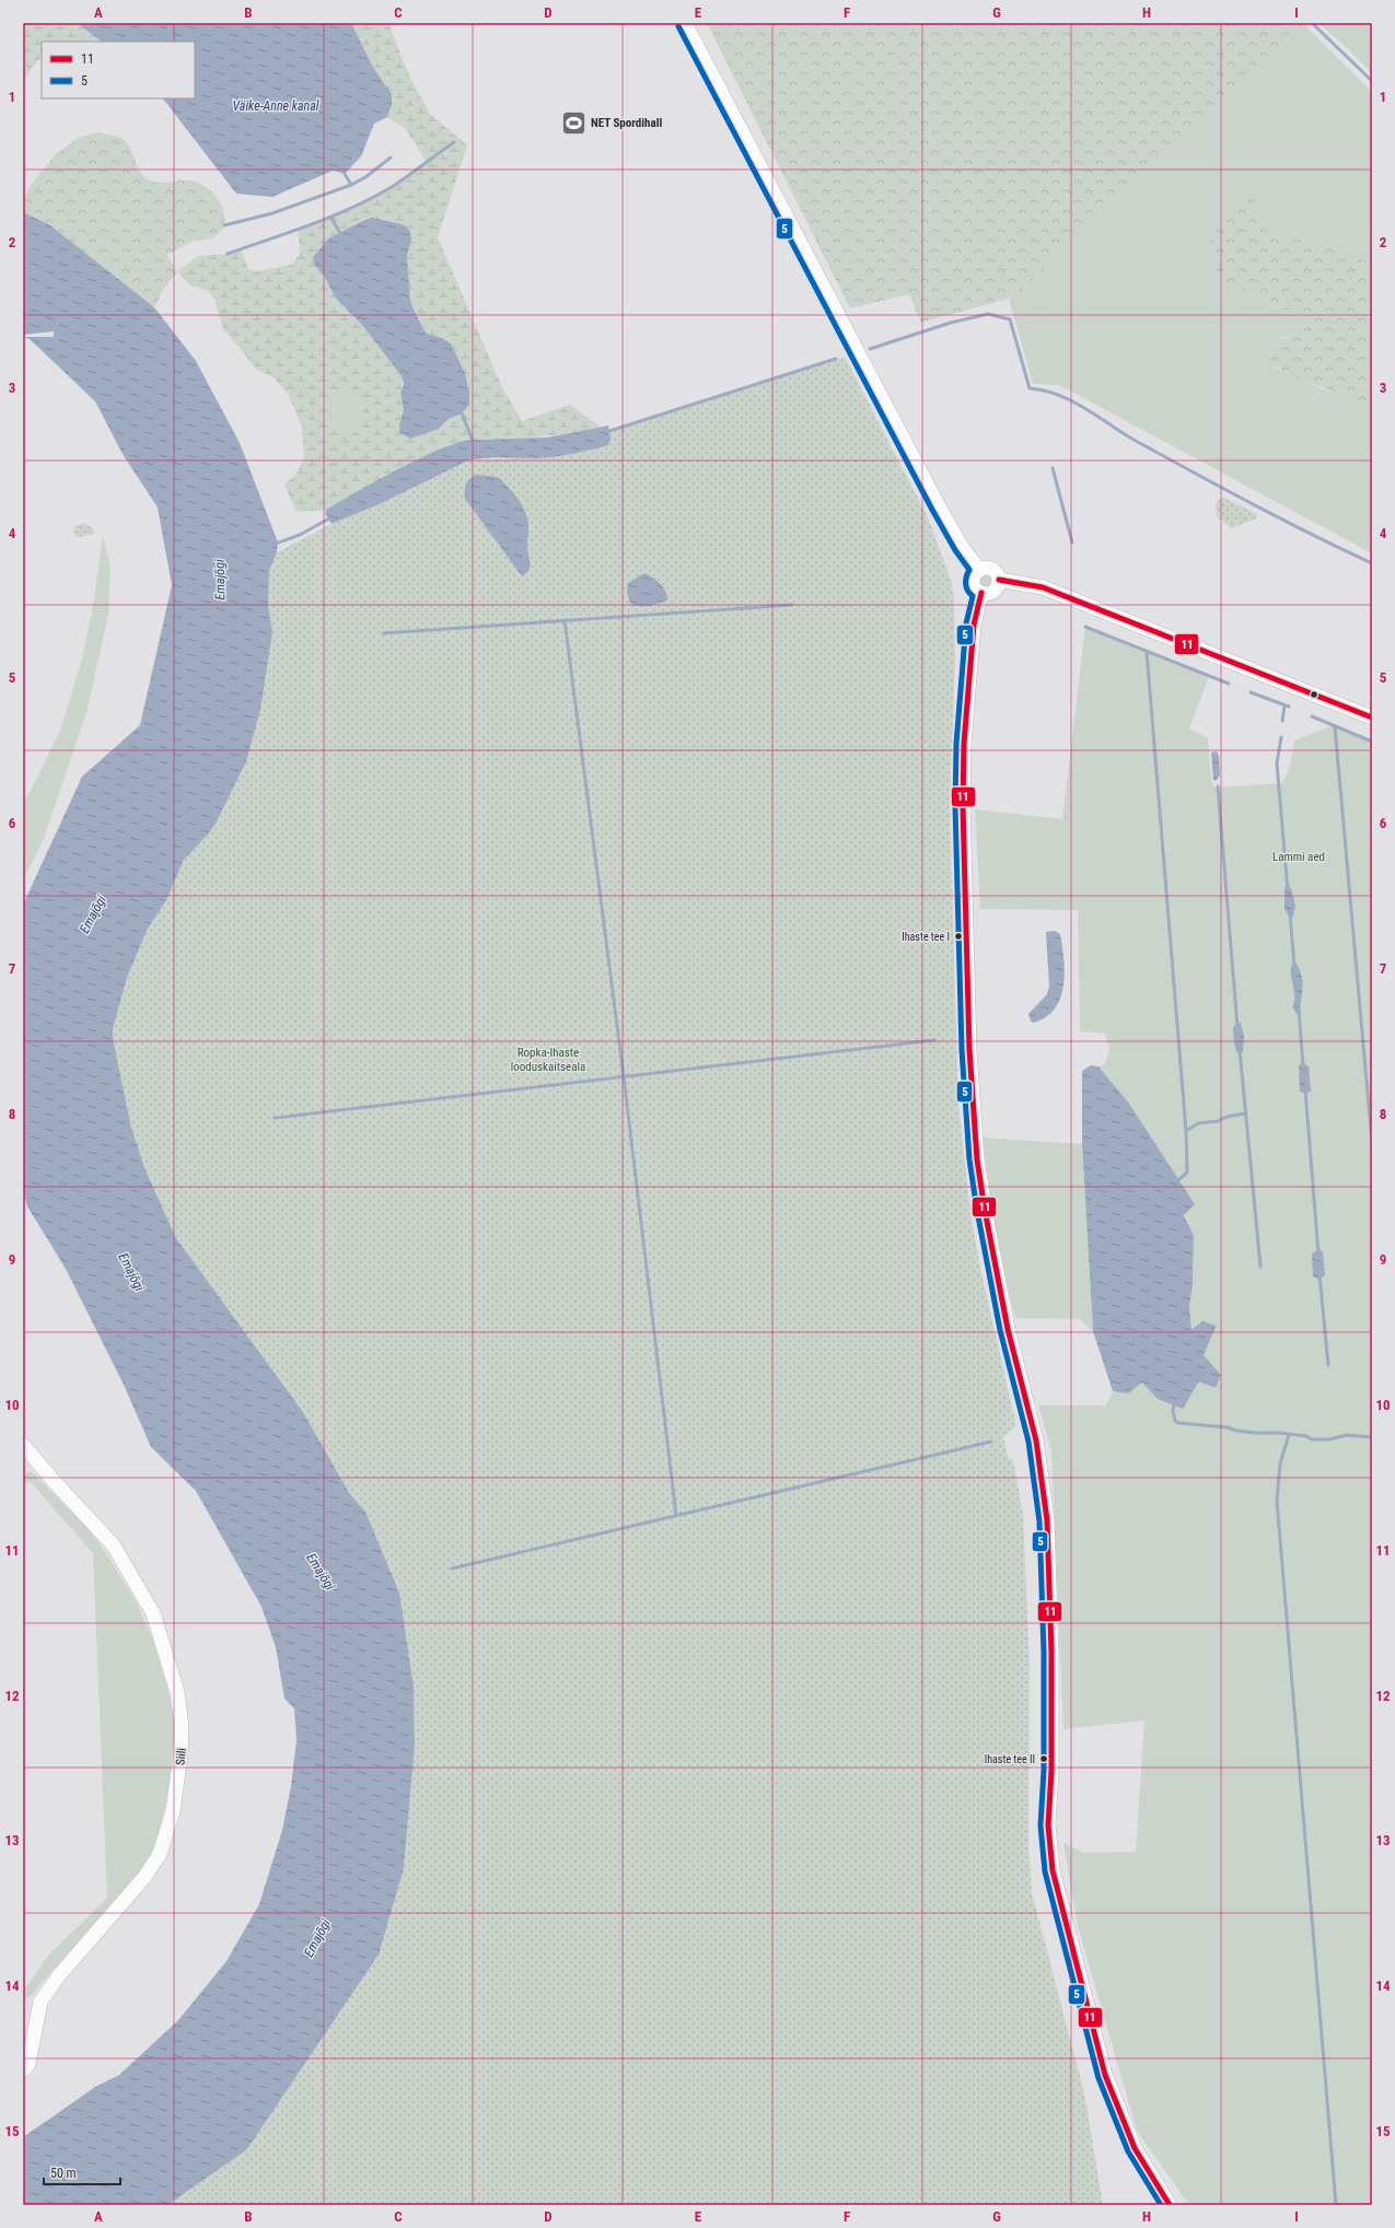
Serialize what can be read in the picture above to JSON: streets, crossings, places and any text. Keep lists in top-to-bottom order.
{
  "streets": {
    "street": ["Siili"]
  },
  "water": ["Väike-Anne kanal", "Emajõgi"],
  "parks": ["Lammi aed", "Ropka-Ihaste looduskaitseala"],
  "places": {
    "sports": ["NET Spordihall"],
    "other": ["Ihaste tee I", "Ihaste tee II"]
  },
  "lines": ["transit line 5", "transit line 11"],
  "legend": ["11", "5"],
  "scale_bar": "50 m",
  "grid": {
    "columns": [
      "A",
      "B",
      "C",
      "D",
      "E",
      "F",
      "G",
      "H",
      "I"
    ],
    "rows": [
      "1",
      "2",
      "3",
      "4",
      "5",
      "6",
      "7",
      "8",
      "9",
      "10",
      "11",
      "12",
      "13",
      "14",
      "15"
    ]
  }
}
